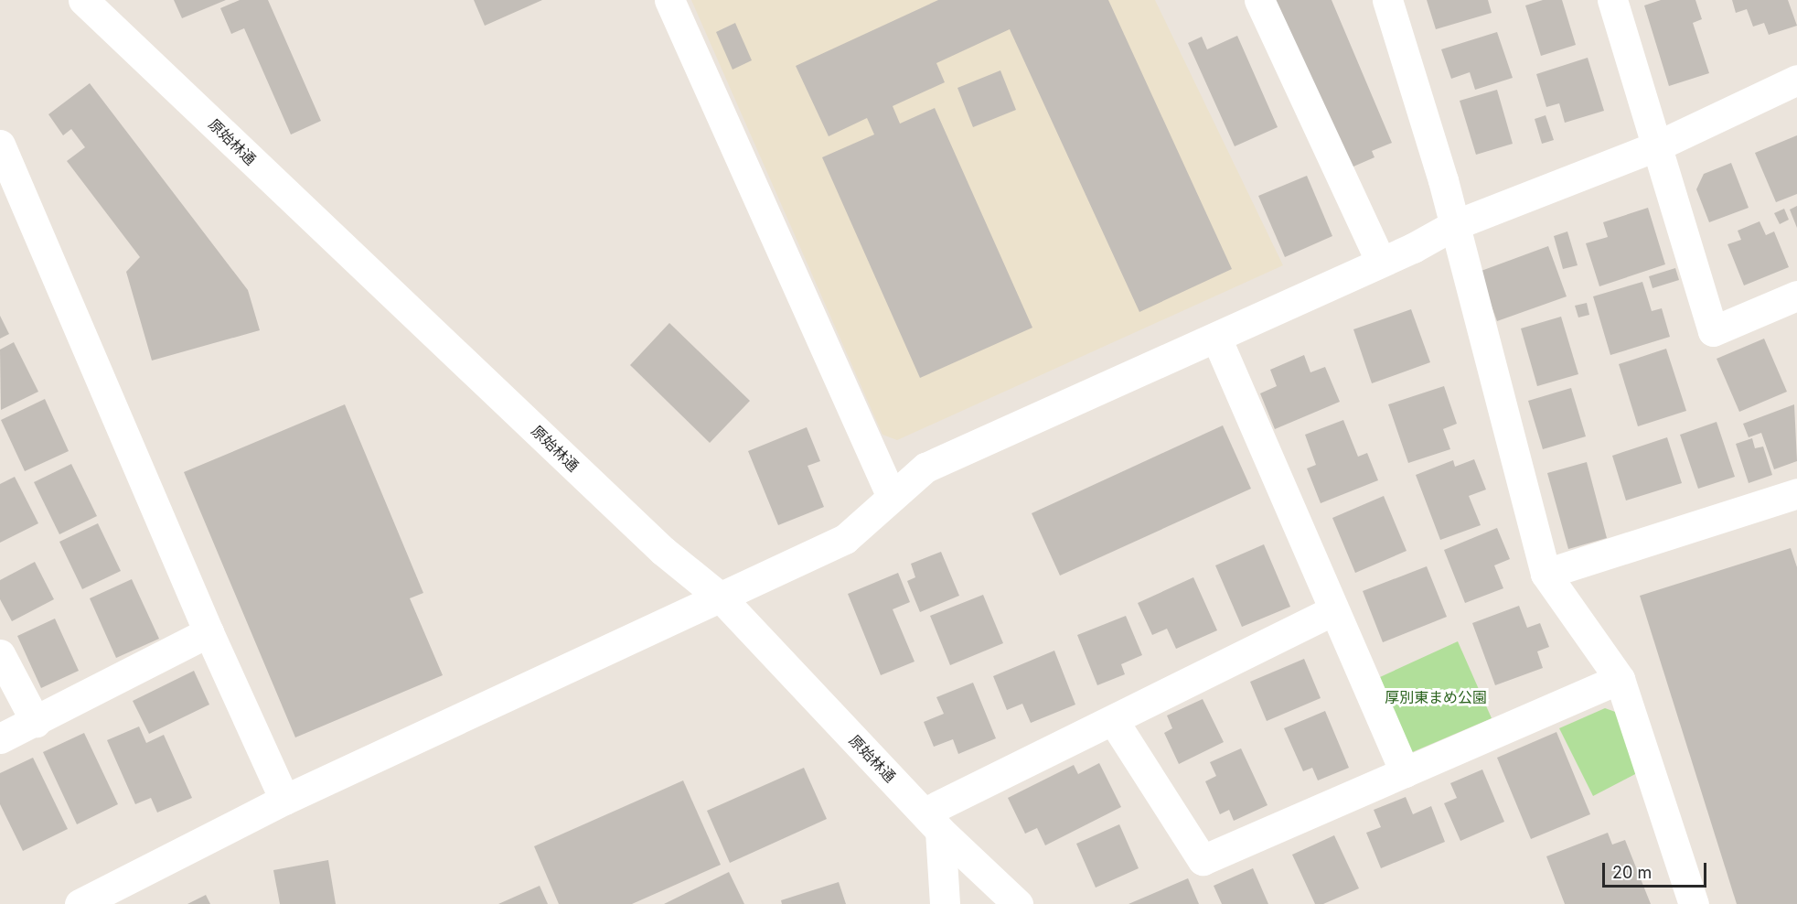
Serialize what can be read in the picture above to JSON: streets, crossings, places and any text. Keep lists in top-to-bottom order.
{
  "streets": {
    "street": ["原始林通"]
  },
  "parks": ["厚別東まめ公園"],
  "scale_bar": "20 m"
}
